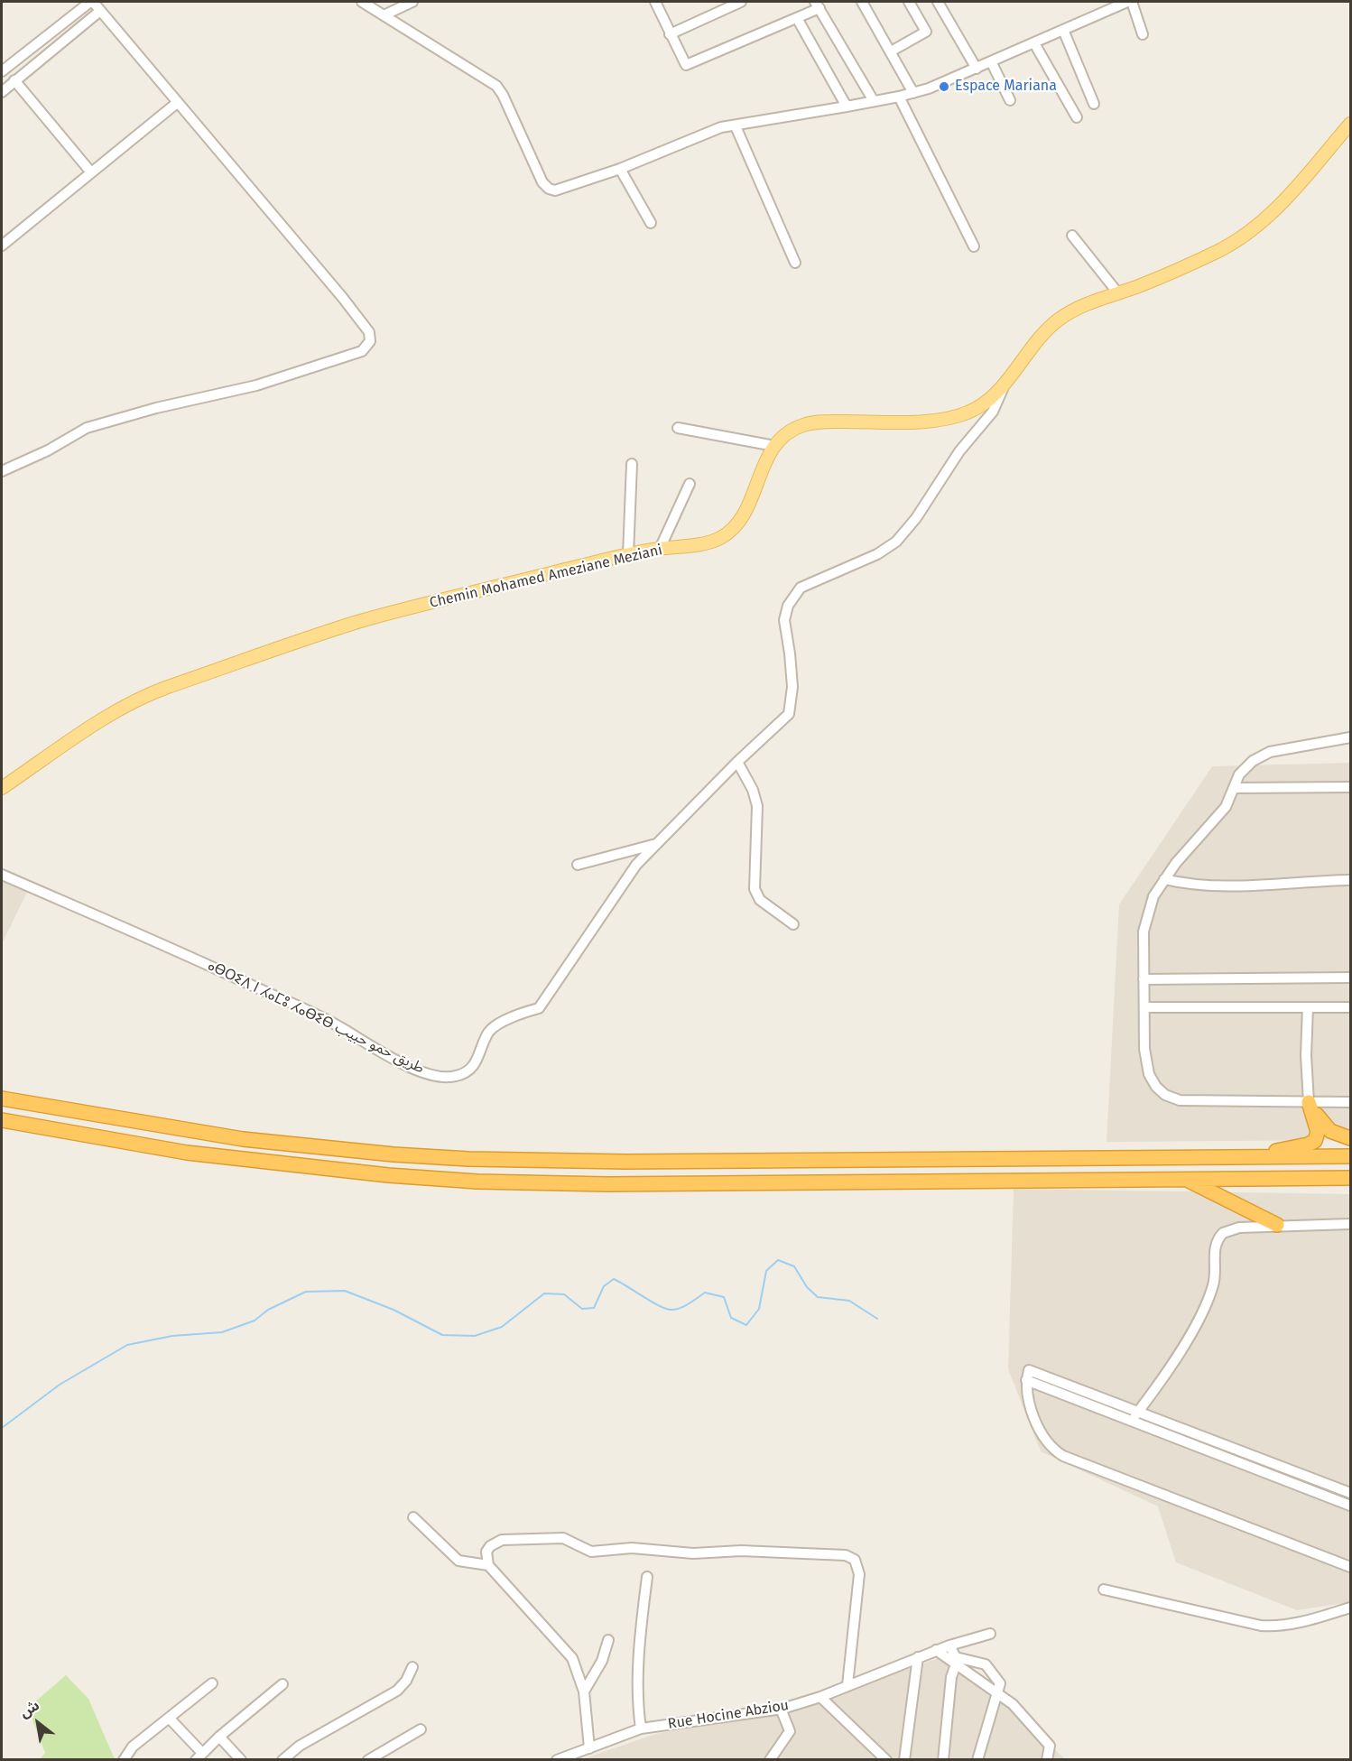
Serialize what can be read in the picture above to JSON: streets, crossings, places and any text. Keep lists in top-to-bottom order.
{
  "streets": {
    "main road": ["Chemin Mohamed Ameziane Meziani"],
    "street": ["ⴰⴱⵔⵉⴷ ⵏ ⵃⴰⵎⵓ ⵃⴰⴱⵉⴱ طريق حمو حبيب", "Rue Hocine Abziou"]
  },
  "crossings": [
    ["Chemin Mohamed Ameziane Meziani", "ⴰⴱⵔⵉⴷ ⵏ ⵃⴰⵎⵓ ⵃⴰⴱⵉⴱ طريق حمو حبيب"]
  ],
  "places": ["Espace Mariana"],
  "north": "top left"
}
